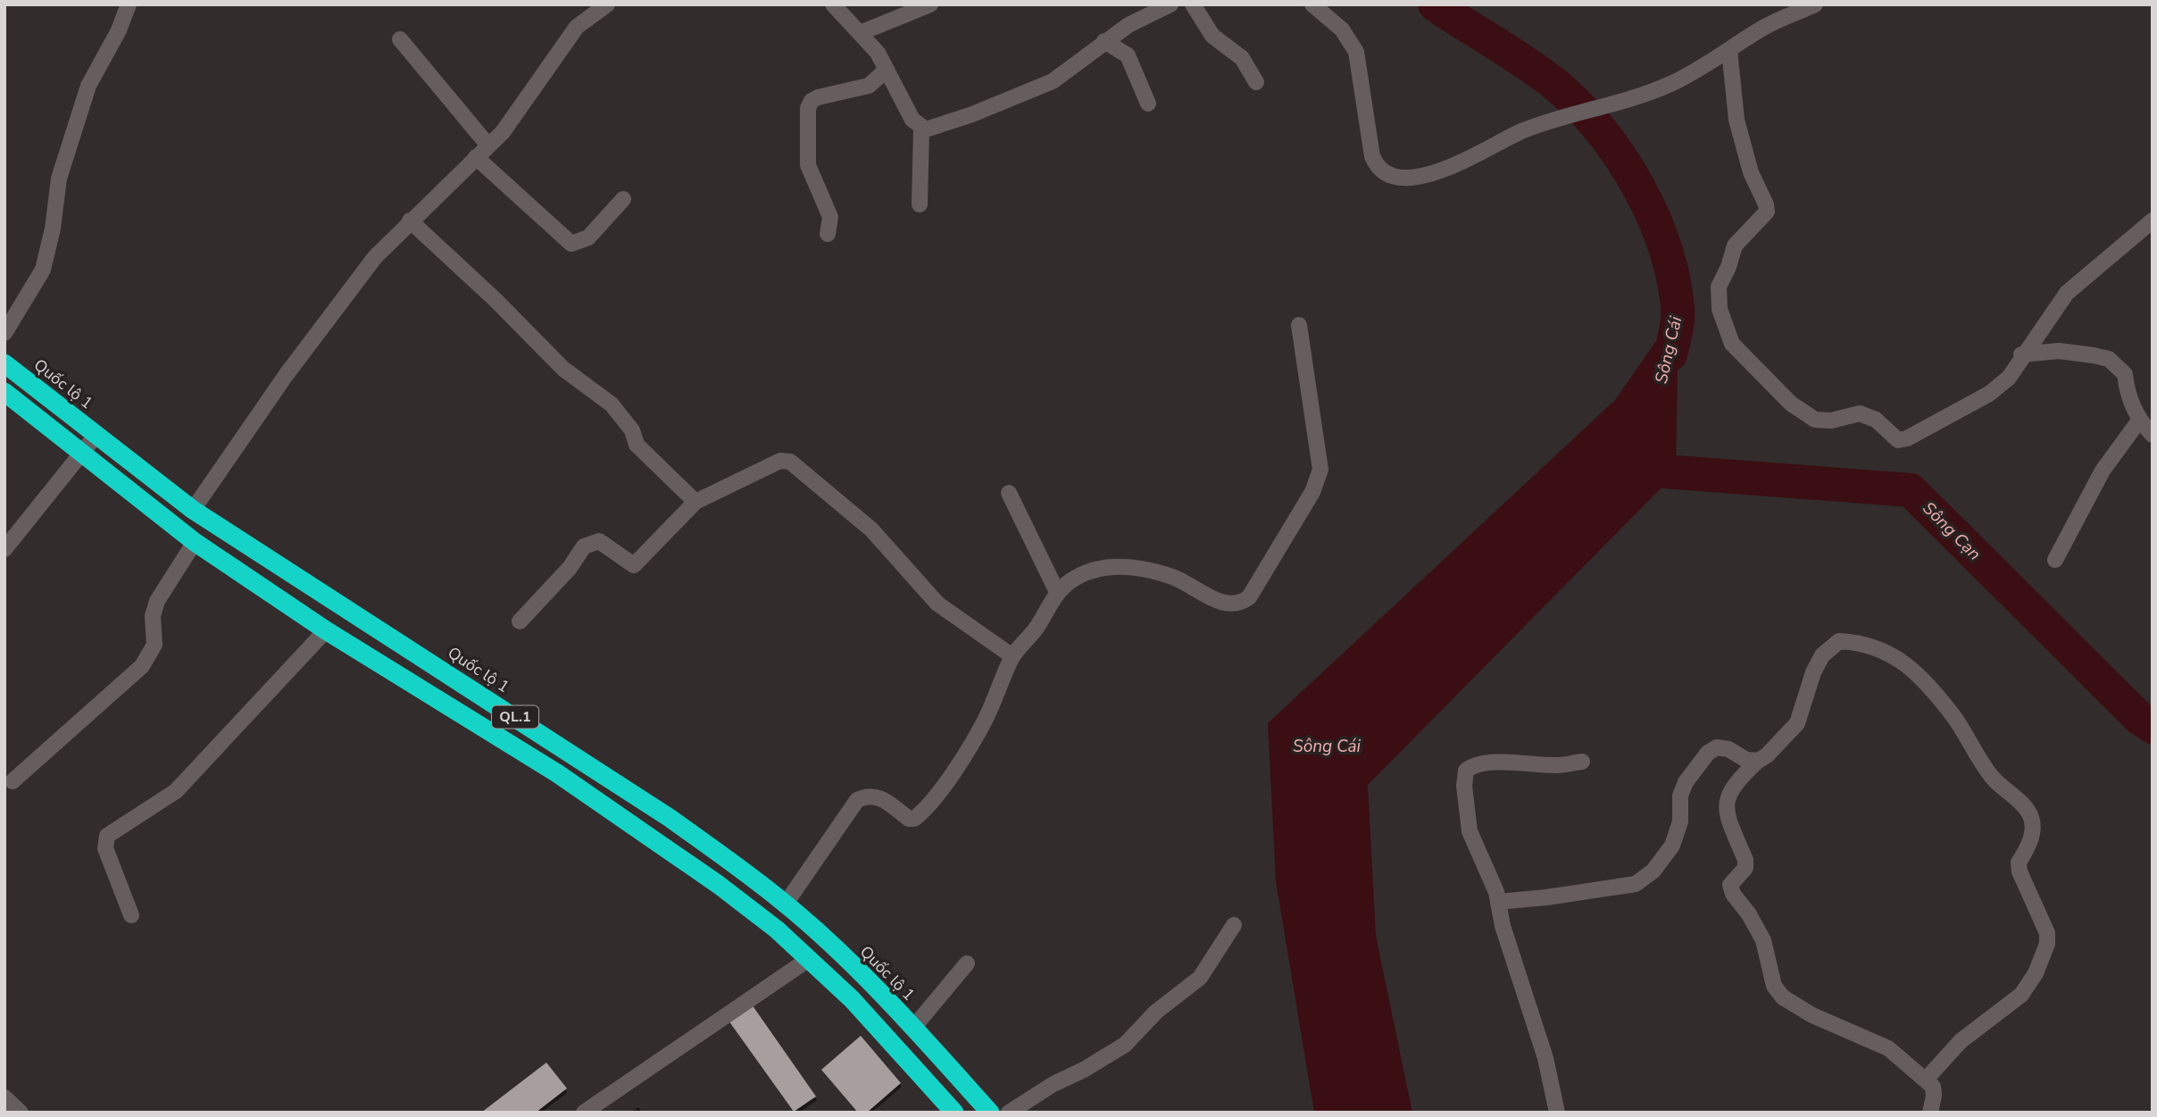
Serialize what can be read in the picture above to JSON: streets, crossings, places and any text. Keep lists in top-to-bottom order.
{
  "streets": {
    "highway": ["Quốc lộ 1", "QL.1"]
  },
  "water": ["Sông Cái", "Sông Cạn"]
}
